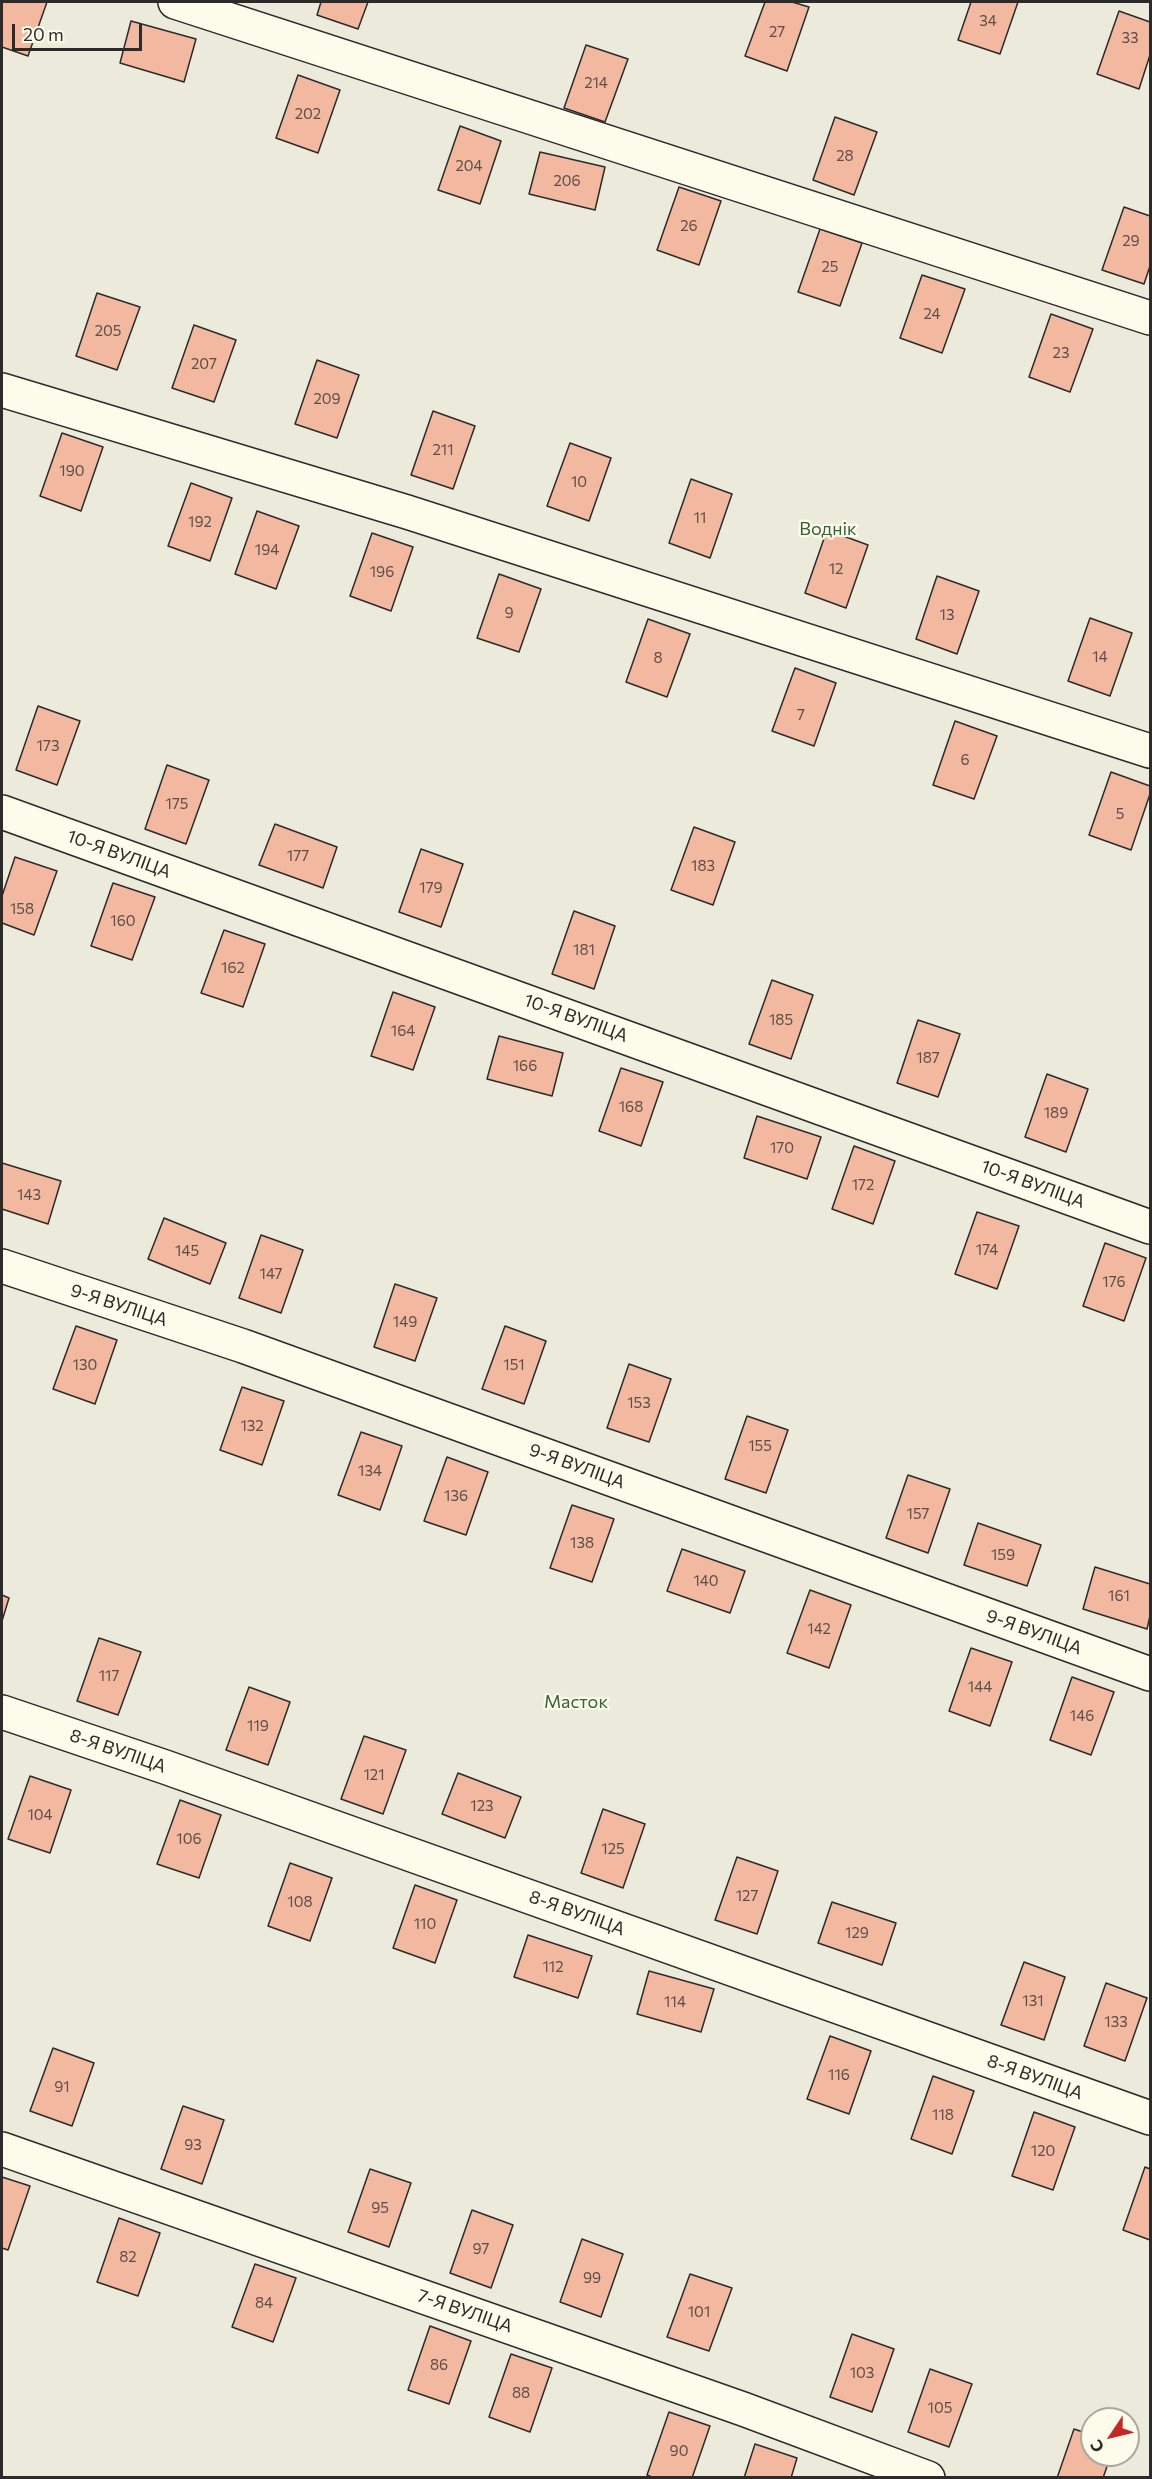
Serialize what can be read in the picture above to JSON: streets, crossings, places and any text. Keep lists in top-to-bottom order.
{
  "streets": {
    "street": [
      "10-Я ВУЛІЦА",
      "9-Я ВУЛІЦА",
      "8-Я ВУЛІЦА",
      "7-Я ВУЛІЦА"
    ]
  },
  "parks": ["Воднік", "Масток"],
  "house_numbers": [
    "34",
    "27",
    "33",
    "214",
    "202",
    "28",
    "204",
    "206",
    "26",
    "29",
    "25",
    "24",
    "205",
    "23",
    "207",
    "209",
    "211",
    "190",
    "10",
    "11",
    "192",
    "194",
    "12",
    "196",
    "9",
    "13",
    "14",
    "8",
    "7",
    "173",
    "6",
    "175",
    "5",
    "177",
    "183",
    "179",
    "158",
    "160",
    "181",
    "162",
    "185",
    "164",
    "187",
    "166",
    "168",
    "189",
    "170",
    "172",
    "143",
    "174",
    "145",
    "147",
    "176",
    "149",
    "130",
    "151",
    "153",
    "132",
    "155",
    "134",
    "136",
    "157",
    "138",
    "159",
    "140",
    "161",
    "142",
    "117",
    "144",
    "146",
    "119",
    "121",
    "123",
    "104",
    "106",
    "125",
    "127",
    "108",
    "110",
    "129",
    "112",
    "131",
    "114",
    "133",
    "116",
    "91",
    "118",
    "93",
    "120",
    "95",
    "97",
    "82",
    "99",
    "84",
    "101",
    "86",
    "103",
    "88",
    "105",
    "90"
  ],
  "scale_bar": "20 m",
  "north": "bottom left"
}
